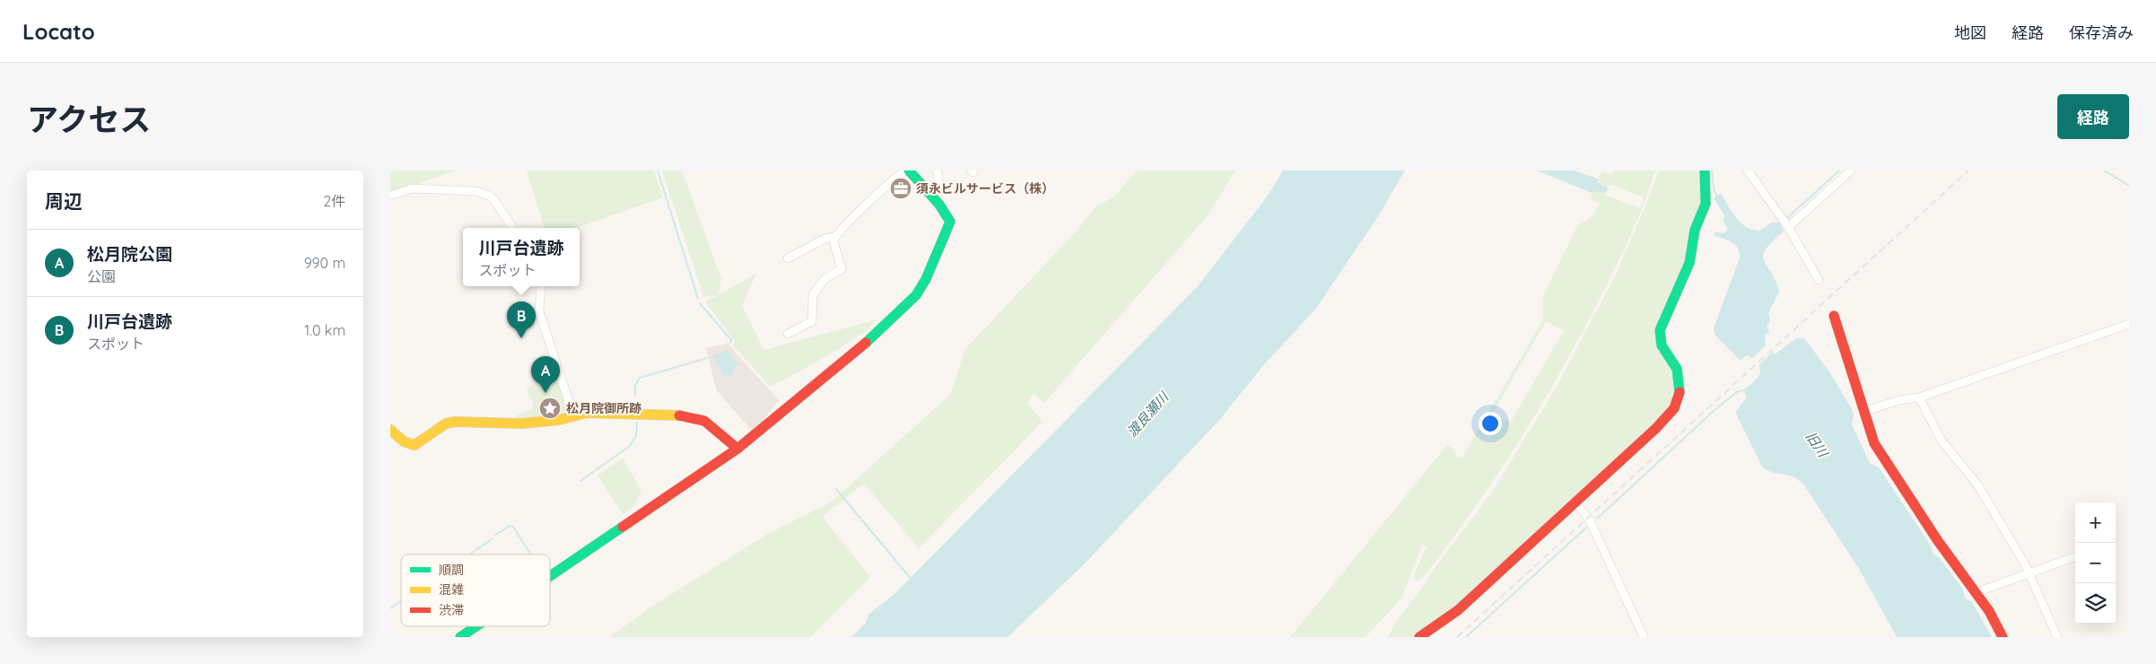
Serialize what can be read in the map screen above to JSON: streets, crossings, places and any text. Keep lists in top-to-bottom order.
{
  "water": ["渡良瀬川", "旧川"],
  "places": {
    "office": ["須永ビルサービス（株）"],
    "place": ["松月院御所跡"]
  },
  "legend": ["順調", "混雑", "渋滞"],
  "page": {
    "header": "Locato",
    "nav": ["地図", "経路", "保存済み"],
    "title": "アクセス",
    "buttons": "経路",
    "heading": ["周辺", "2件"],
    "popup": ["川戸台遺跡", "スポット"],
    "list": [
      {
        "mark": "A",
        "name": "松月院公園",
        "note": "公園",
        "value": "990 m"
      },
      {
        "mark": "B",
        "name": "川戸台遺跡",
        "note": "スポット",
        "value": "1.0 km"
      }
    ],
    "pins": ["B", "A"],
    "map_buttons": ["+", "−"]
  }
}
